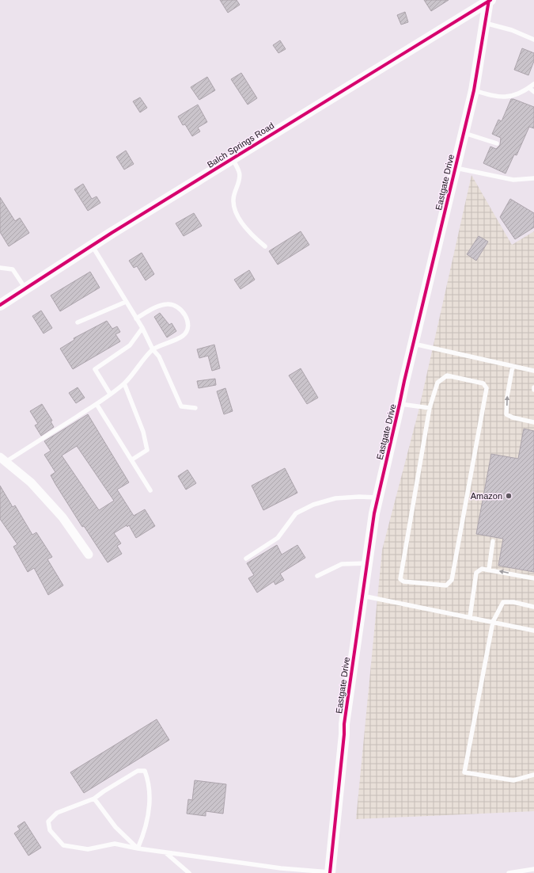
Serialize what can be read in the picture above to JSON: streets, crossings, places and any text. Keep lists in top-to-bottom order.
{
  "streets": {
    "street": ["Balch Springs Road", "Eastgate Drive"]
  },
  "crossings": [
    ["Balch Springs Road", "Eastgate Drive"]
  ],
  "places": ["Amazon"]
}
